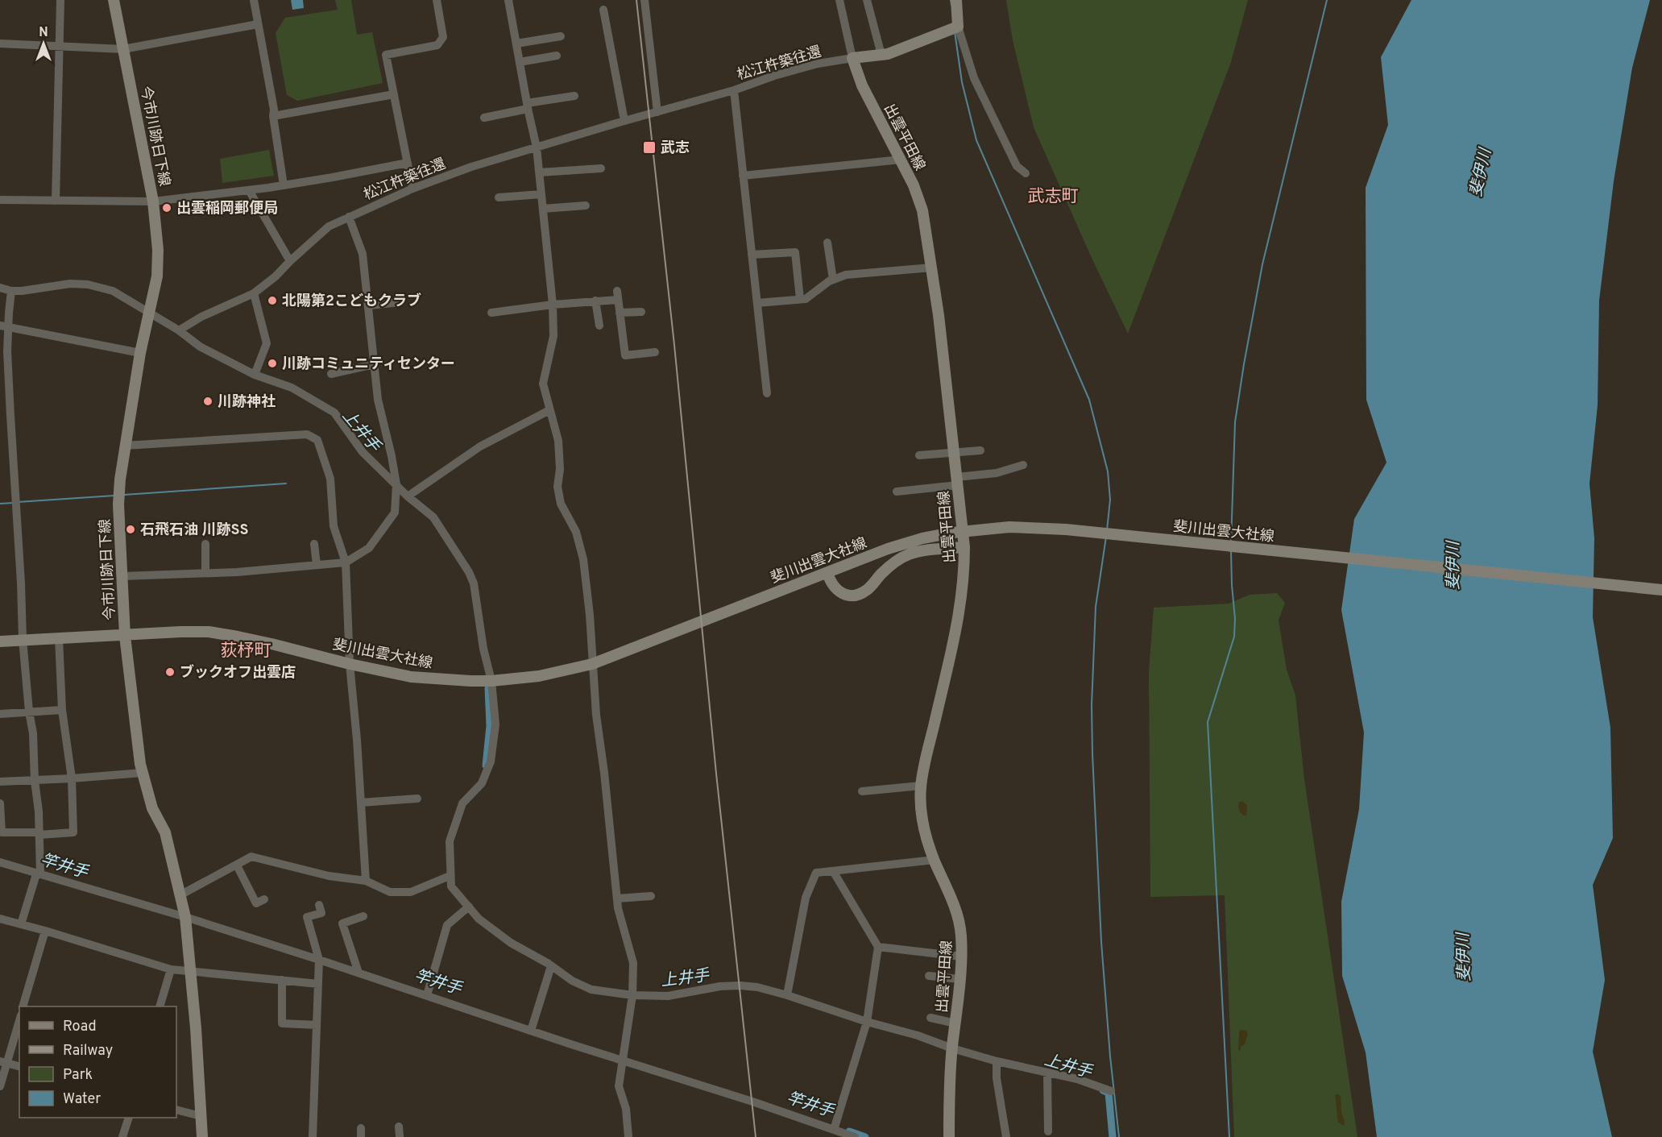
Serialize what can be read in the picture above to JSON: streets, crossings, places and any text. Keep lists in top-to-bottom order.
{
  "streets": {
    "main road": ["今市川跡日下線", "出雲平田線", "斐川出雲大社線"],
    "street": ["松江杵築往還"]
  },
  "crossings": [
    ["松江杵築往還", "出雲平田線"],
    ["今市川跡日下線", "斐川出雲大社線"]
  ],
  "districts": ["武志町", "荻杼町"],
  "water": ["斐伊川", "上井手", "竿井手"],
  "places": {
    "transit": ["武志"],
    "other": [
      "出雲稲岡郵便局",
      "北陽第2こどもクラブ",
      "川跡コミュニティセンター",
      "川跡神社",
      "石飛石油 川跡SS",
      "ブックオフ出雲店"
    ]
  },
  "legend": [
    "Road",
    "Railway",
    "Park",
    "Water"
  ],
  "north": "top"
}
